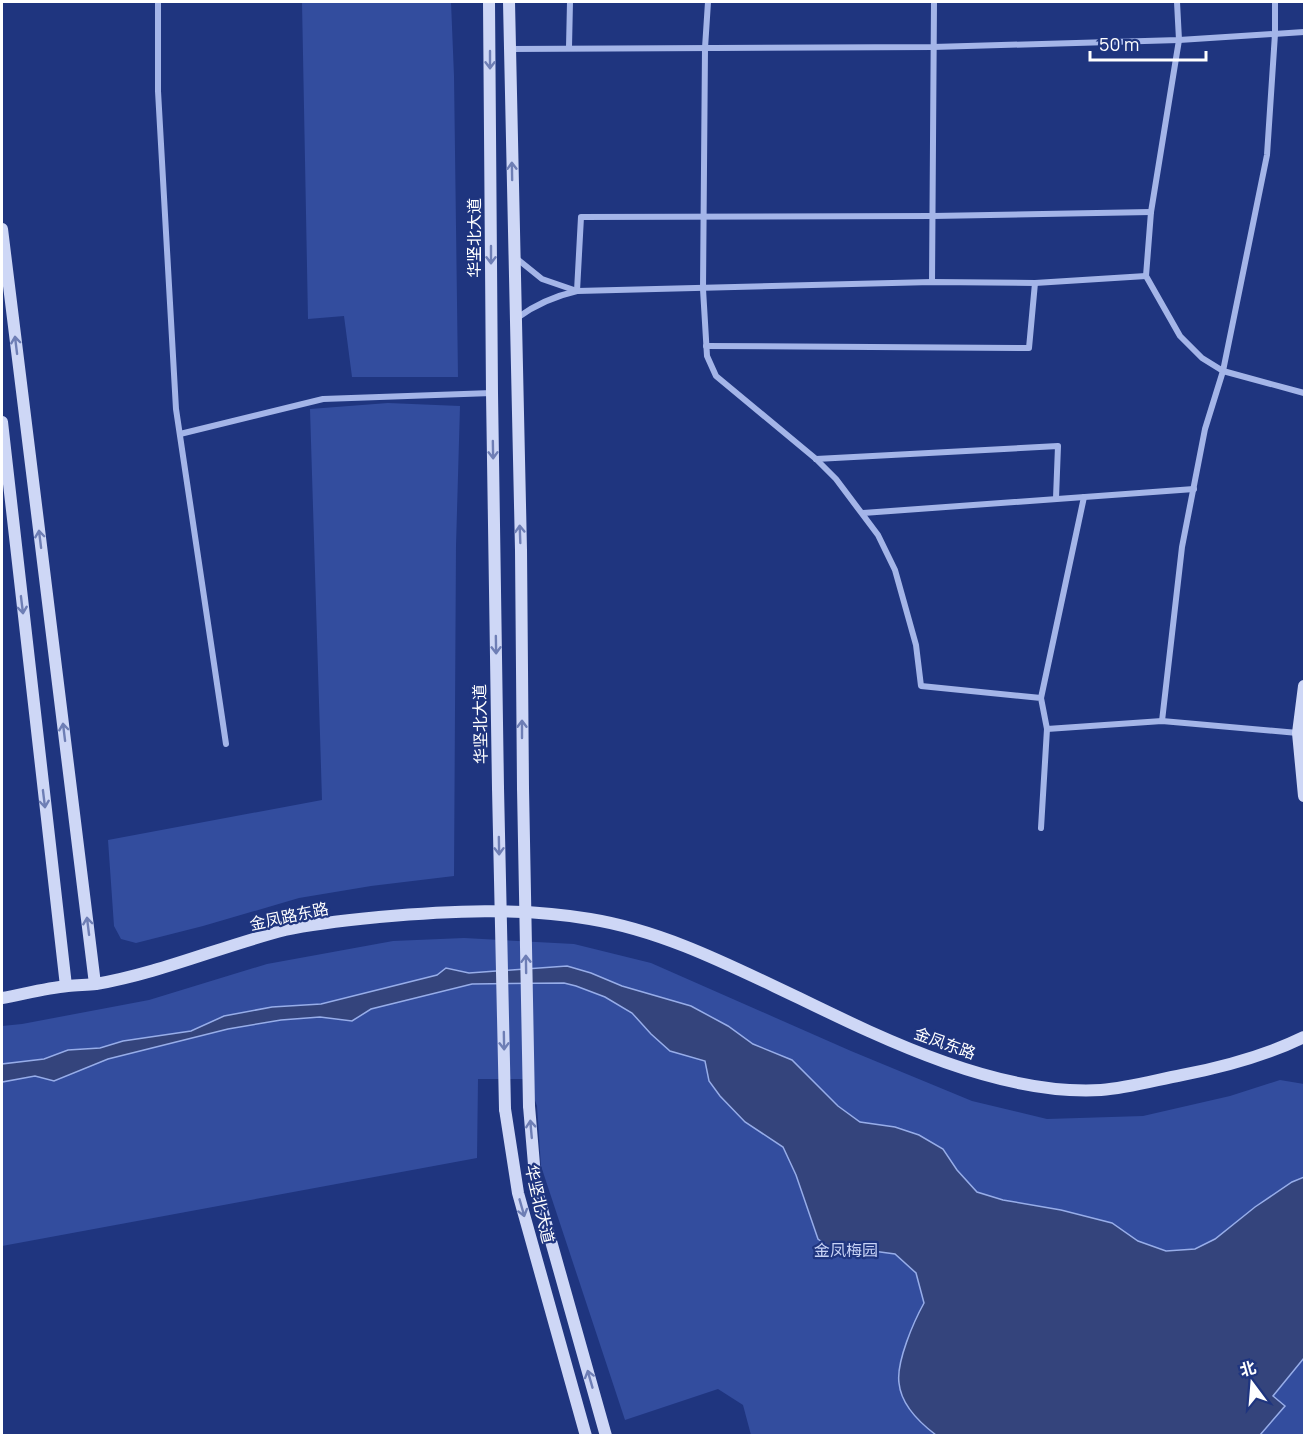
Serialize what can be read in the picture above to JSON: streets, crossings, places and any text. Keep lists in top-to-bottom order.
{
  "streets": {
    "main road": ["华坚北大道", "金凤路东路", "金凤东路"]
  },
  "crossings": [
    ["金凤路东路", "金凤东路"]
  ],
  "parks": ["金凤梅园"],
  "scale_bar": "50 m",
  "north": "top"
}
